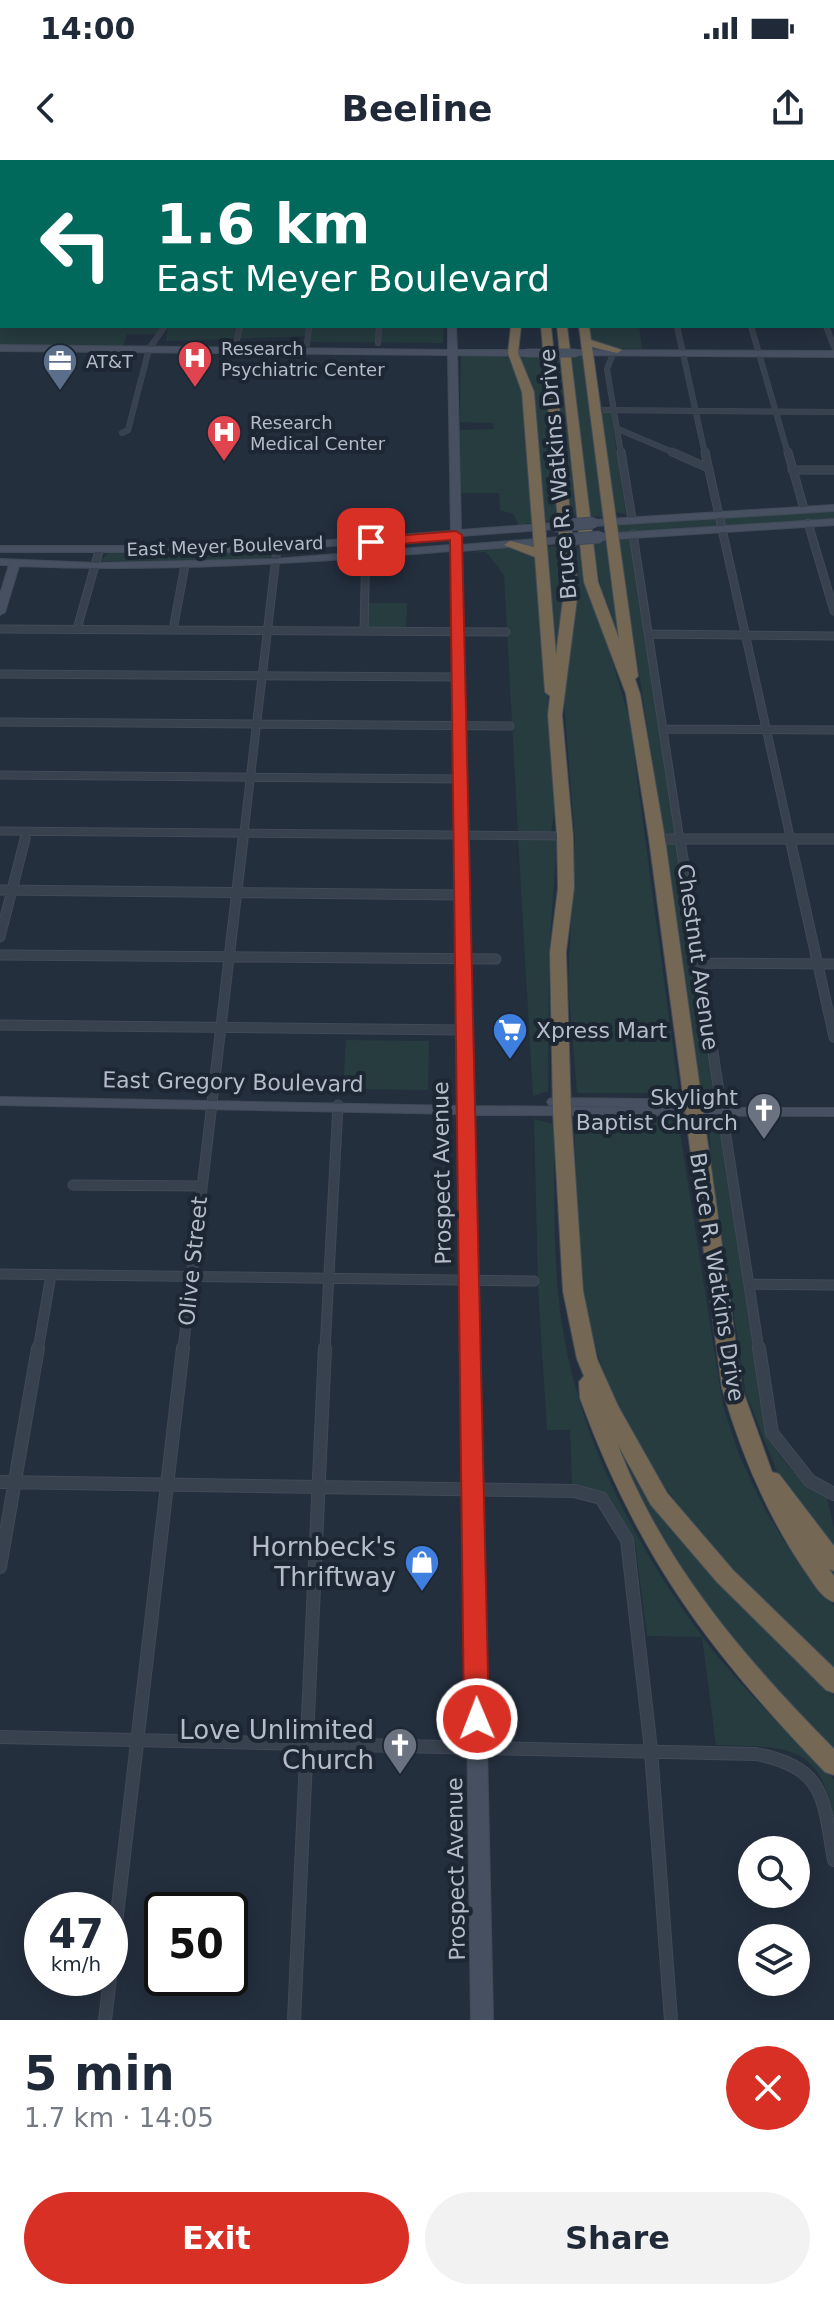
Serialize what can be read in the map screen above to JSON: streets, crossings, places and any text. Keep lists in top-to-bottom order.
{
  "streets": {
    "highway": ["Bruce R. Watkins Drive"],
    "main road": ["East Meyer Boulevard", "East Gregory Boulevard", "Prospect Avenue"],
    "street": ["Chestnut Avenue", "Olive Street"]
  },
  "crossings": [
    ["Bruce R. Watkins Drive", "East Gregory Boulevard"],
    ["East Meyer Boulevard", "Chestnut Avenue"],
    ["East Meyer Boulevard", "Prospect Avenue"],
    ["East Meyer Boulevard", "Olive Street"],
    ["Chestnut Avenue", "East Gregory Boulevard"],
    ["East Gregory Boulevard", "Prospect Avenue"],
    ["East Gregory Boulevard", "Olive Street"]
  ],
  "places": {
    "hospital": ["Research Psychiatric Center", "Research Medical Center"],
    "office": ["AT&T"],
    "supermarket": ["Xpress Mart"],
    "church": ["Skylight Baptist Church", "Love Unlimited Church"],
    "shop": ["Hornbeck's Thriftway"]
  },
  "page": {
    "status": "14:00",
    "header": "Beeline",
    "turn": ["1.6 km", "East Meyer Boulevard"],
    "speed": "47 km/h",
    "limit": "50",
    "heading": ["5 min", "1.7 km · 14:05"],
    "buttons": ["Exit", "Share"]
  }
}
